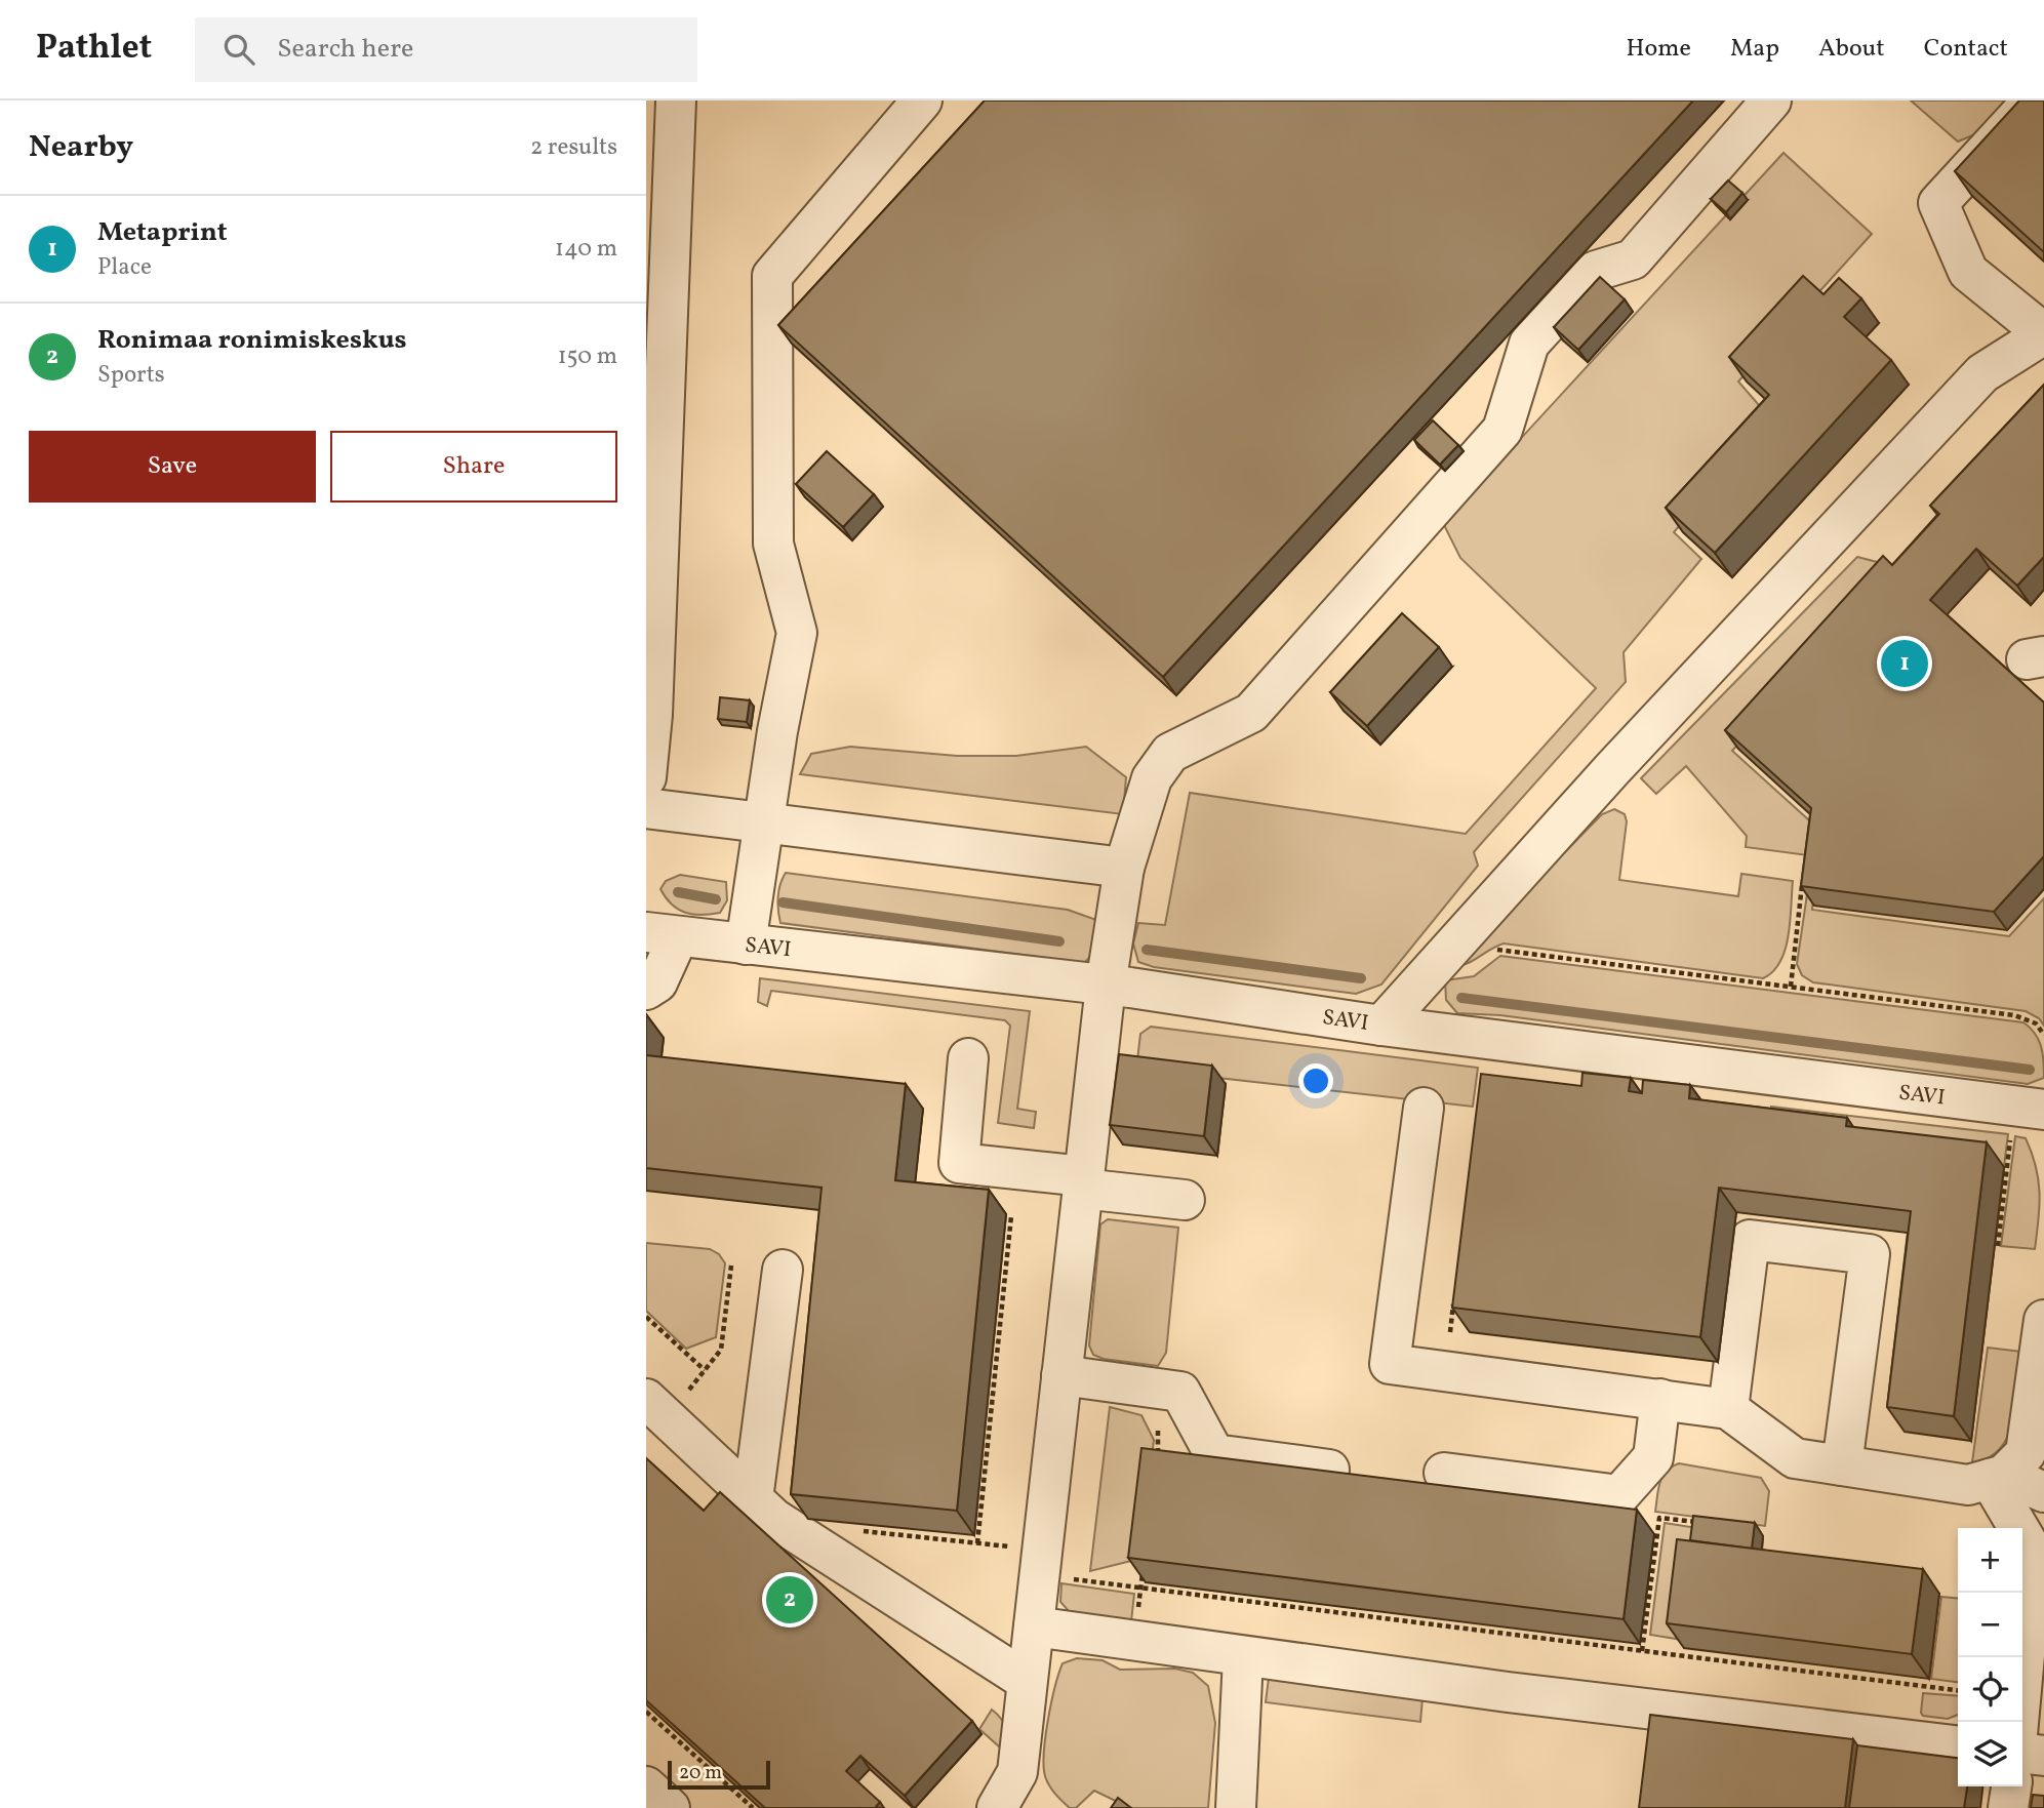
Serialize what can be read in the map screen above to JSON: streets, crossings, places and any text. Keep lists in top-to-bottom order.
{
  "streets": {
    "street": ["SAVI"]
  },
  "scale_bar": "20 m",
  "page": {
    "header": "Pathlet",
    "search": "Search here",
    "nav": [
      "Home",
      "Map",
      "About",
      "Contact"
    ],
    "heading": ["Nearby", "2 results"],
    "list": [
      {
        "mark": "1",
        "name": "Metaprint",
        "note": "Place",
        "value": "140 m"
      },
      {
        "mark": "2",
        "name": "Ronimaa ronimiskeskus",
        "note": "Sports",
        "value": "150 m"
      }
    ],
    "buttons": ["Save", "Share"],
    "pins": ["1", "2"],
    "map_buttons": ["+", "−"],
    "scale": "20 m"
  }
}
